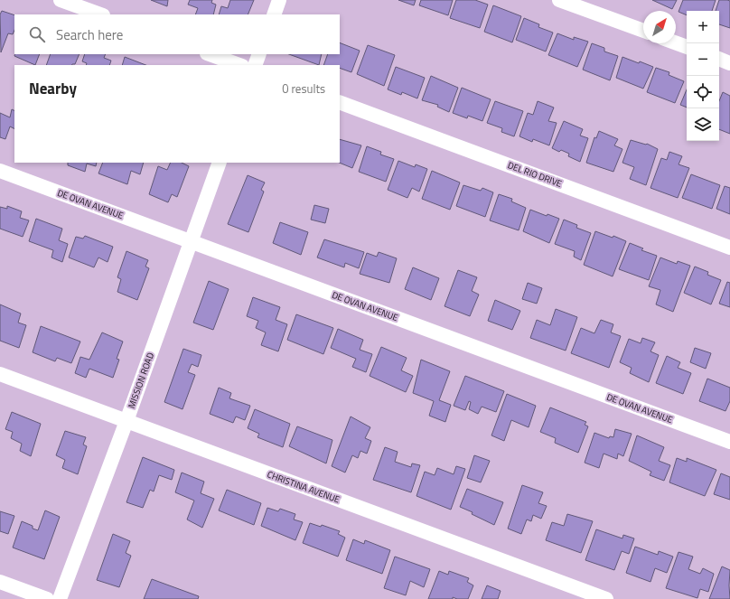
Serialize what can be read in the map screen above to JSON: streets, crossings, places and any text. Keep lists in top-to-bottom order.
{
  "streets": {
    "street": [
      "DEL RIO DRIVE",
      "DE OVAN AVENUE",
      "MISSION ROAD",
      "CHRISTINA AVENUE"
    ]
  },
  "crossings": [
    ["DE OVAN AVENUE", "MISSION ROAD"],
    ["MISSION ROAD", "CHRISTINA AVENUE"]
  ],
  "north": "top right",
  "page": {
    "map_buttons": ["+", "−"],
    "search": "Search here",
    "heading": ["Nearby", "0 results"]
  }
}
